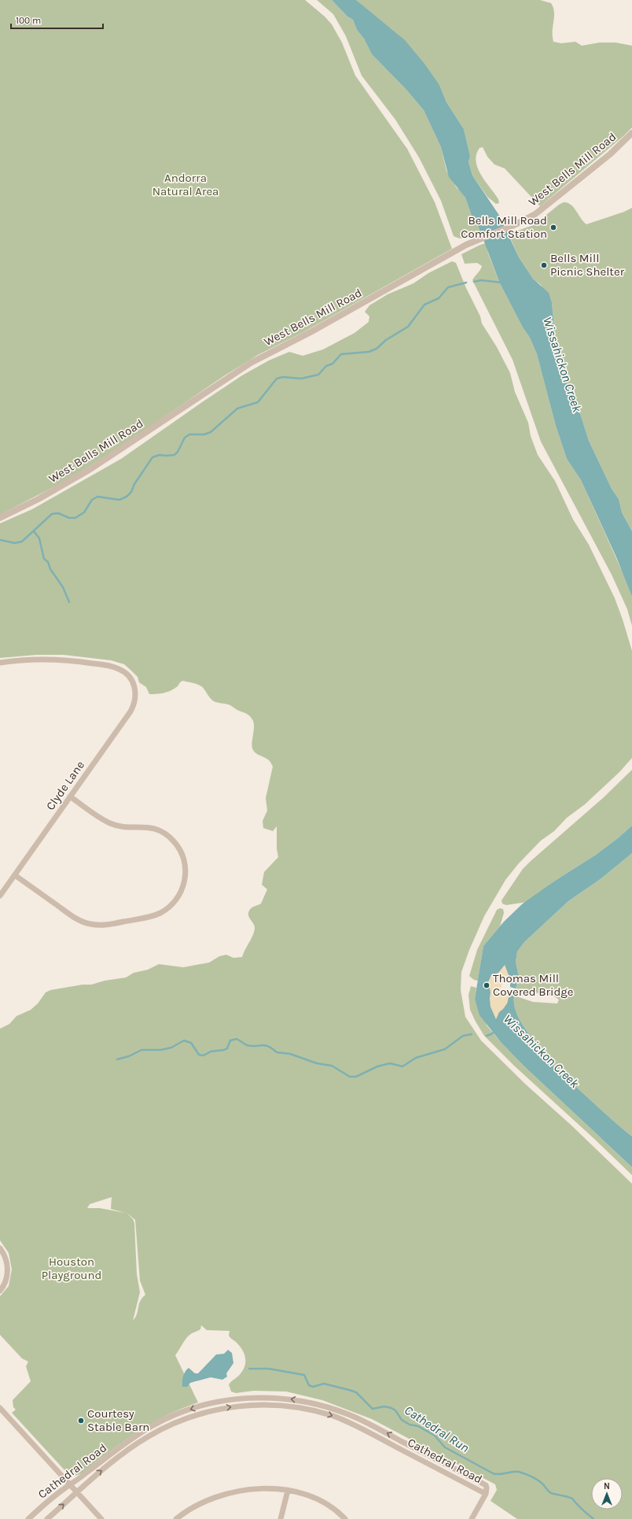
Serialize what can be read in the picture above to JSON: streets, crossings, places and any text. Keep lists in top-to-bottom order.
{
  "streets": {
    "street": ["West Bells Mill Road", "Clyde Lane", "Cathedral Road"]
  },
  "water": ["Wissahickon Creek", "Cathedral Run"],
  "parks": ["Andorra Natural Area", "Houston Playground"],
  "places": [
    "Bells Mill Road Comfort Station",
    "Bells Mill Picnic Shelter",
    "Thomas Mill Covered Bridge",
    "Courtesy Stable Barn"
  ],
  "scale_bar": "100 m",
  "north": "top"
}
